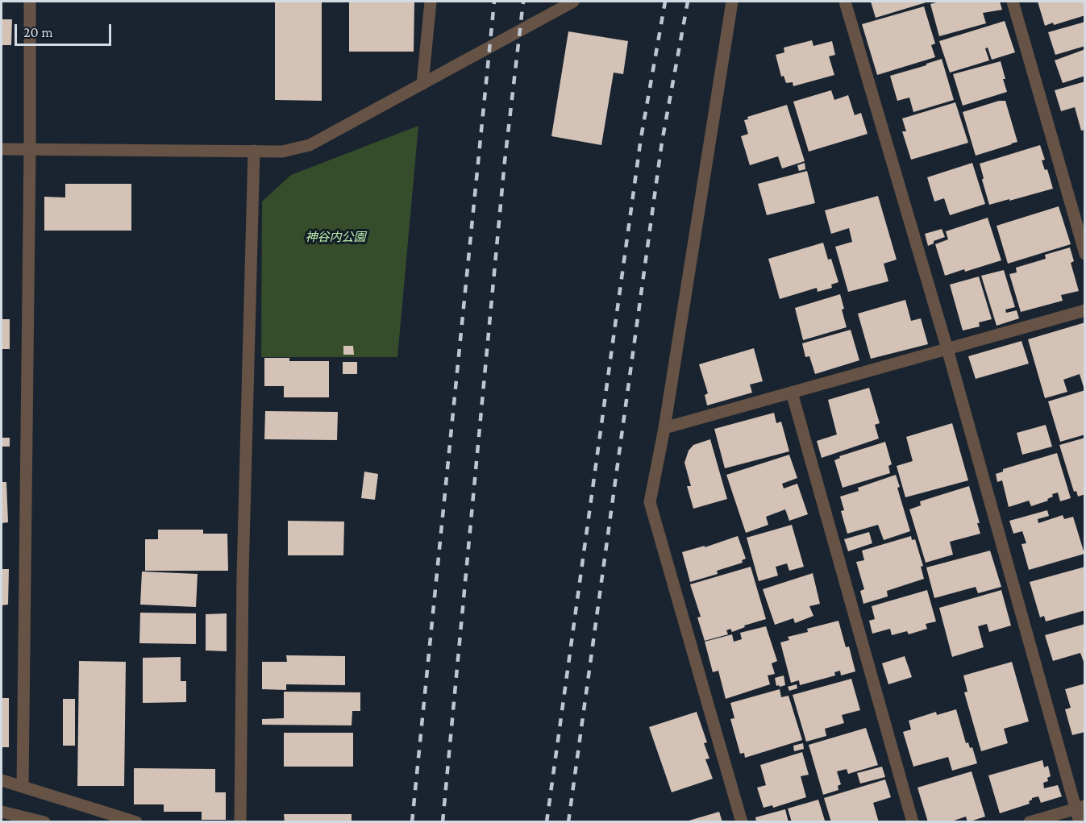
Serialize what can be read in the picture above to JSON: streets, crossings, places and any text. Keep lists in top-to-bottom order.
{
  "parks": ["神谷内公園"],
  "scale_bar": "20 m"
}
